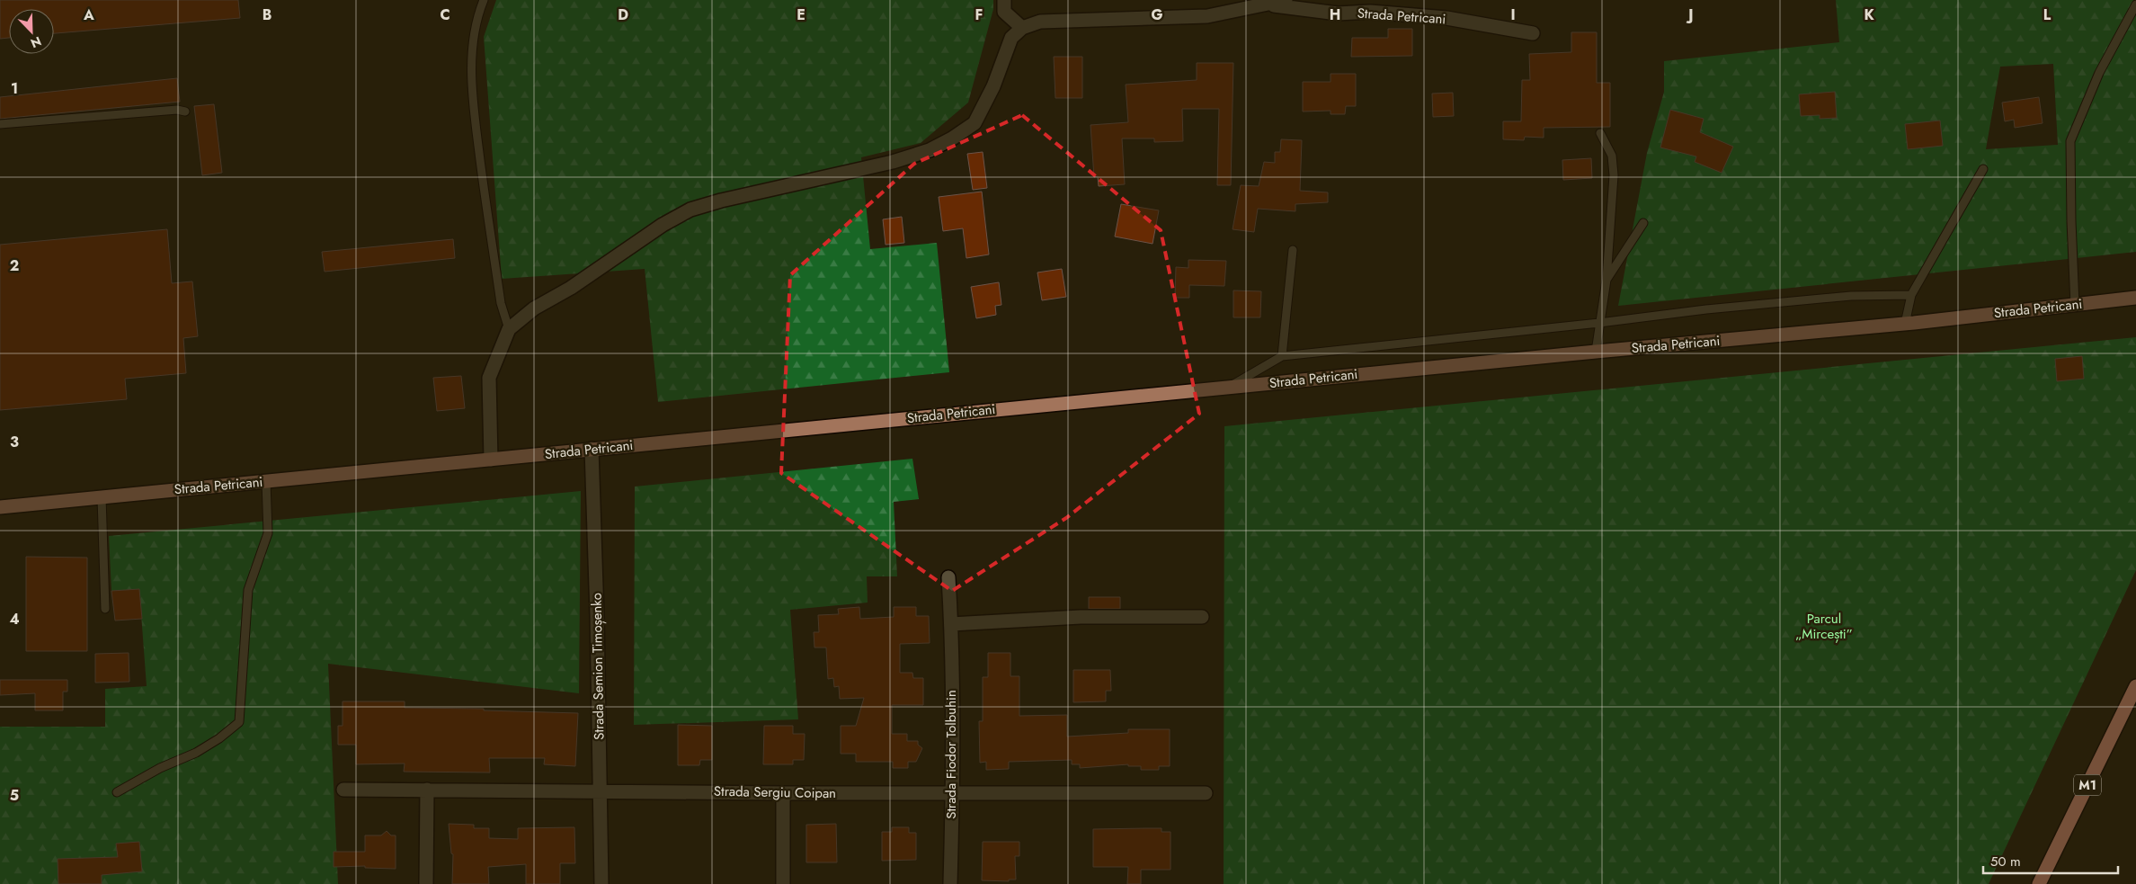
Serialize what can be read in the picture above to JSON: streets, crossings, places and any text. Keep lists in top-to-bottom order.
{
  "streets": {
    "highway": ["M1"],
    "main road": ["Strada Petricani"],
    "street": ["Strada Semion Timoșenko", "Strada Fiodor Tolbuhin", "Strada Sergiu Coipan"]
  },
  "crossings": [
    ["Strada Petricani", "Strada Semion Timoșenko"],
    ["Strada Semion Timoșenko", "Strada Sergiu Coipan"],
    ["Strada Fiodor Tolbuhin", "Strada Sergiu Coipan"]
  ],
  "parks": ["Parcul „Mircești”"],
  "scale_bar": "50 m",
  "north": "bottom right",
  "grid": {
    "columns": [
      "A",
      "B",
      "C",
      "D",
      "E",
      "F",
      "G",
      "H",
      "I",
      "J",
      "K",
      "L"
    ],
    "rows": [
      "1",
      "2",
      "3",
      "4",
      "5"
    ]
  }
}
